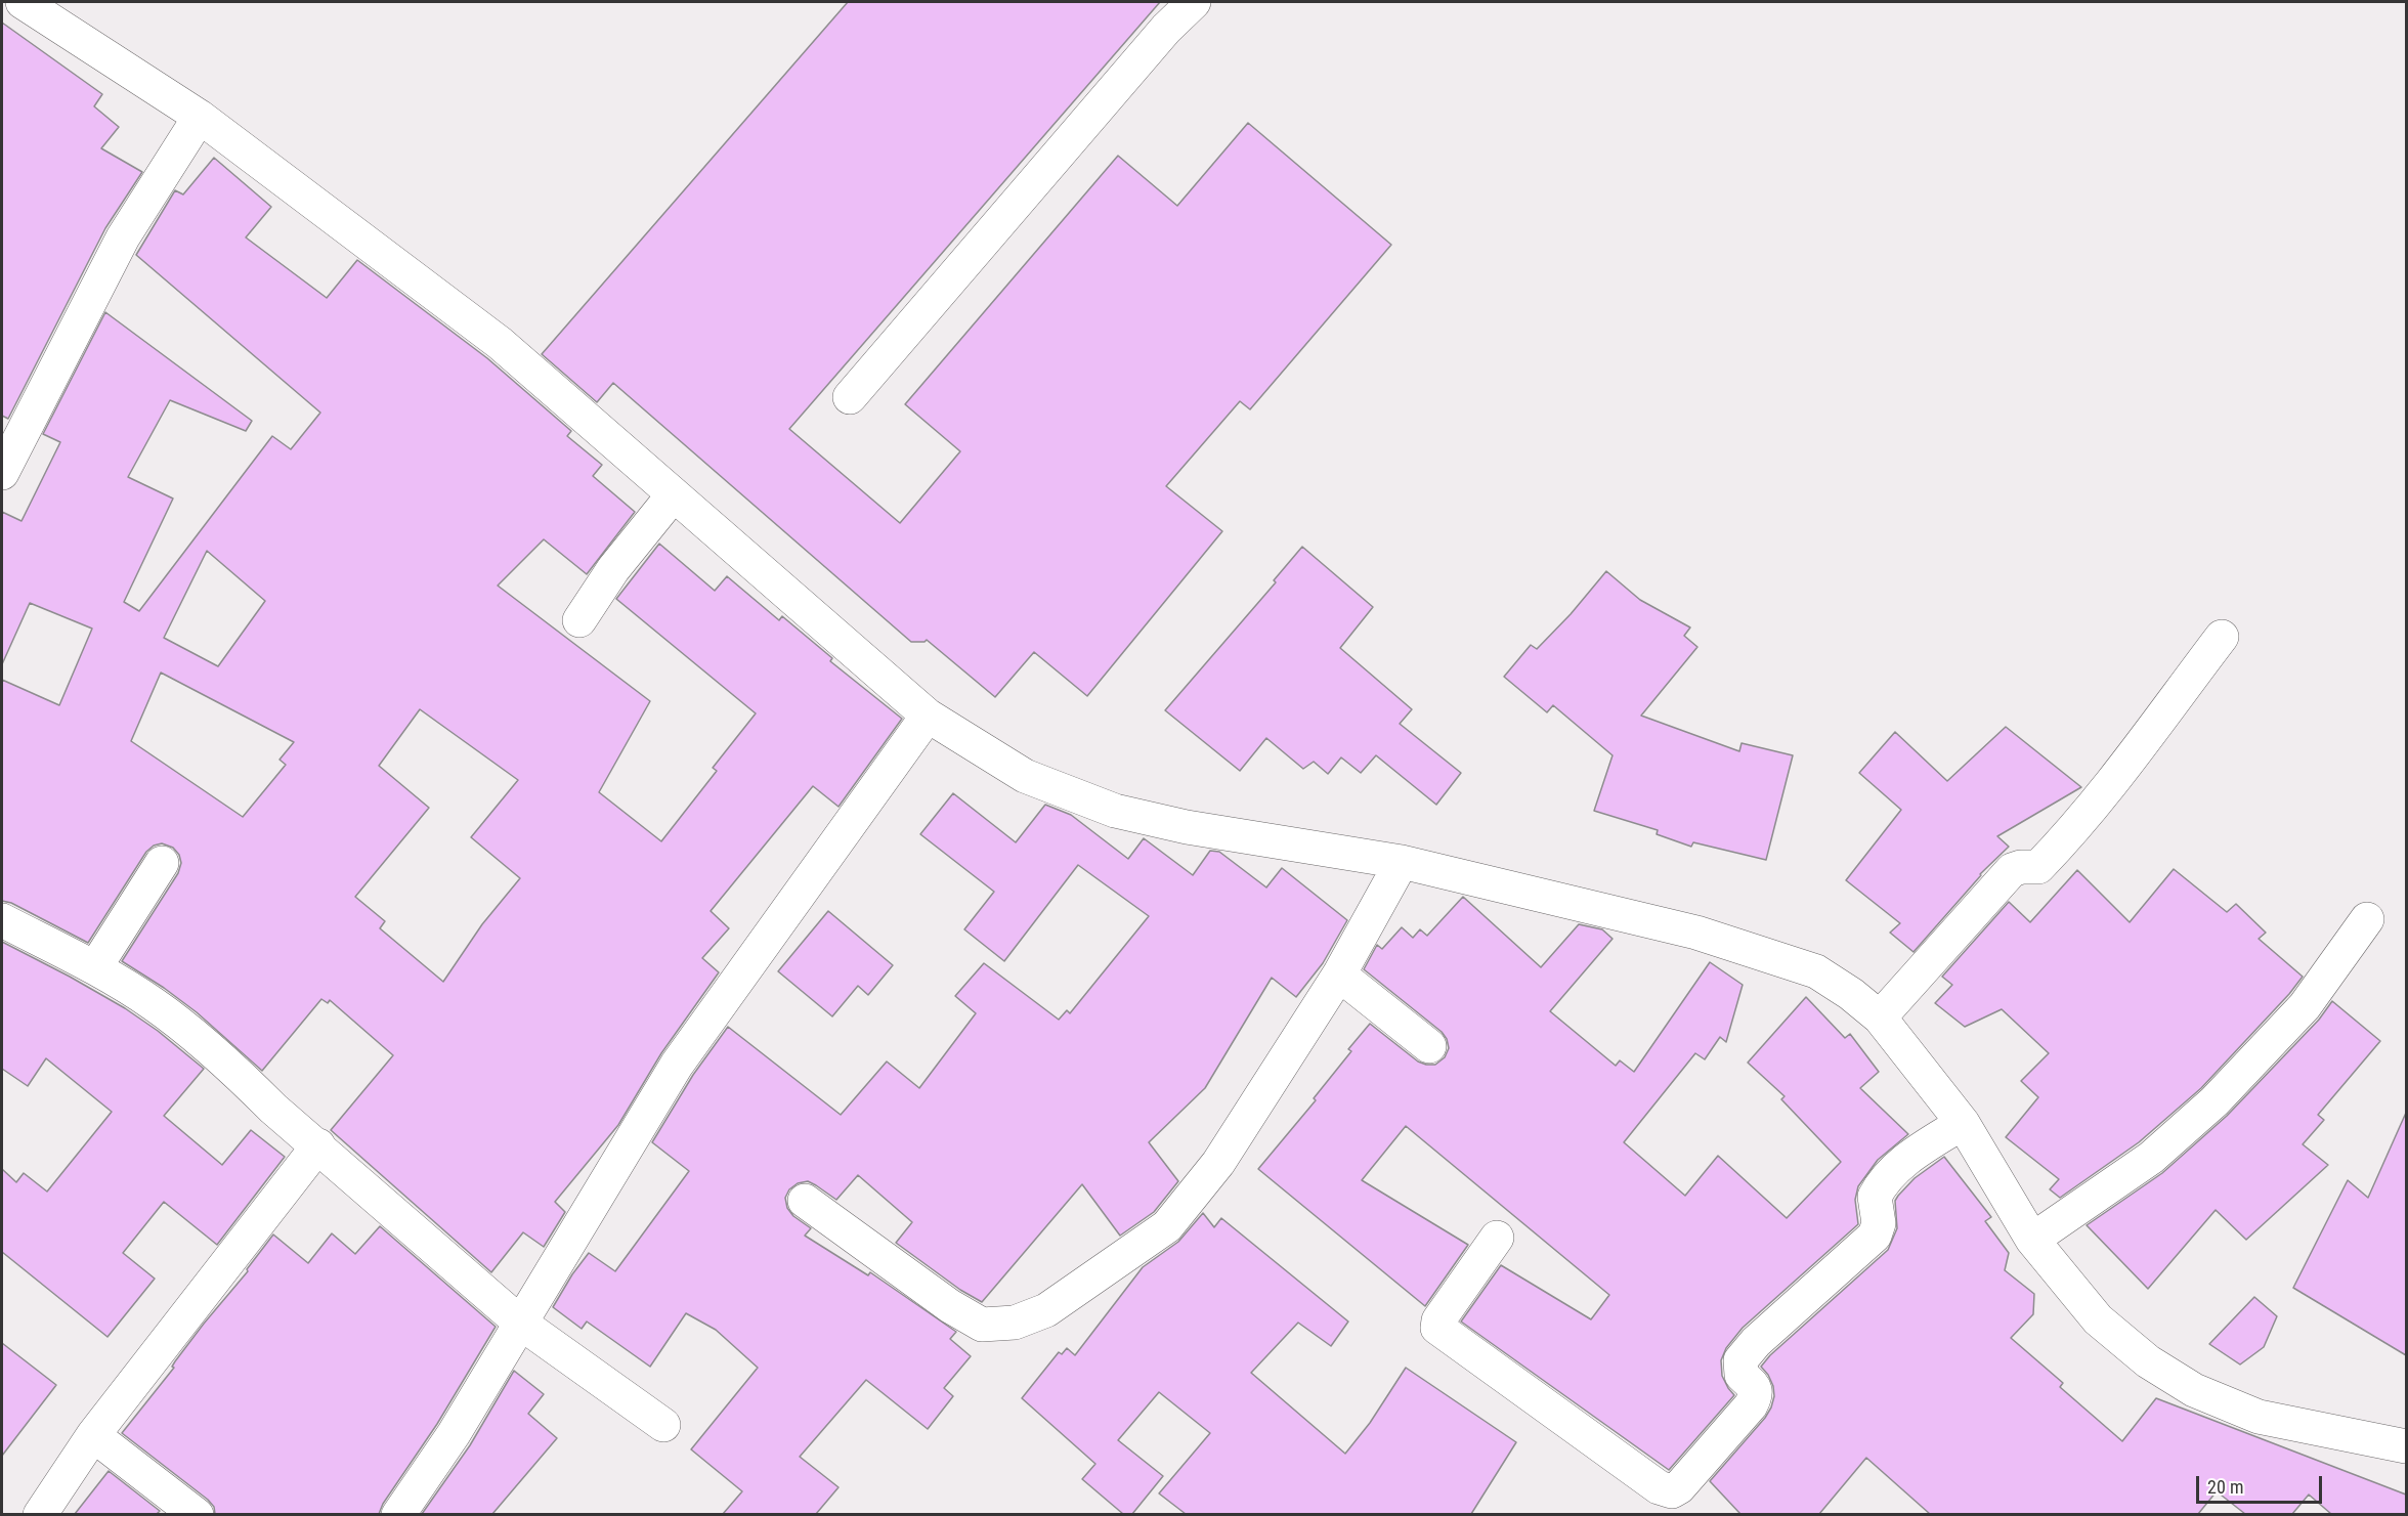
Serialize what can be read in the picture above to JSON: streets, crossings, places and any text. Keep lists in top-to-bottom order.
{
  "scale_bar": "20 m"
}
